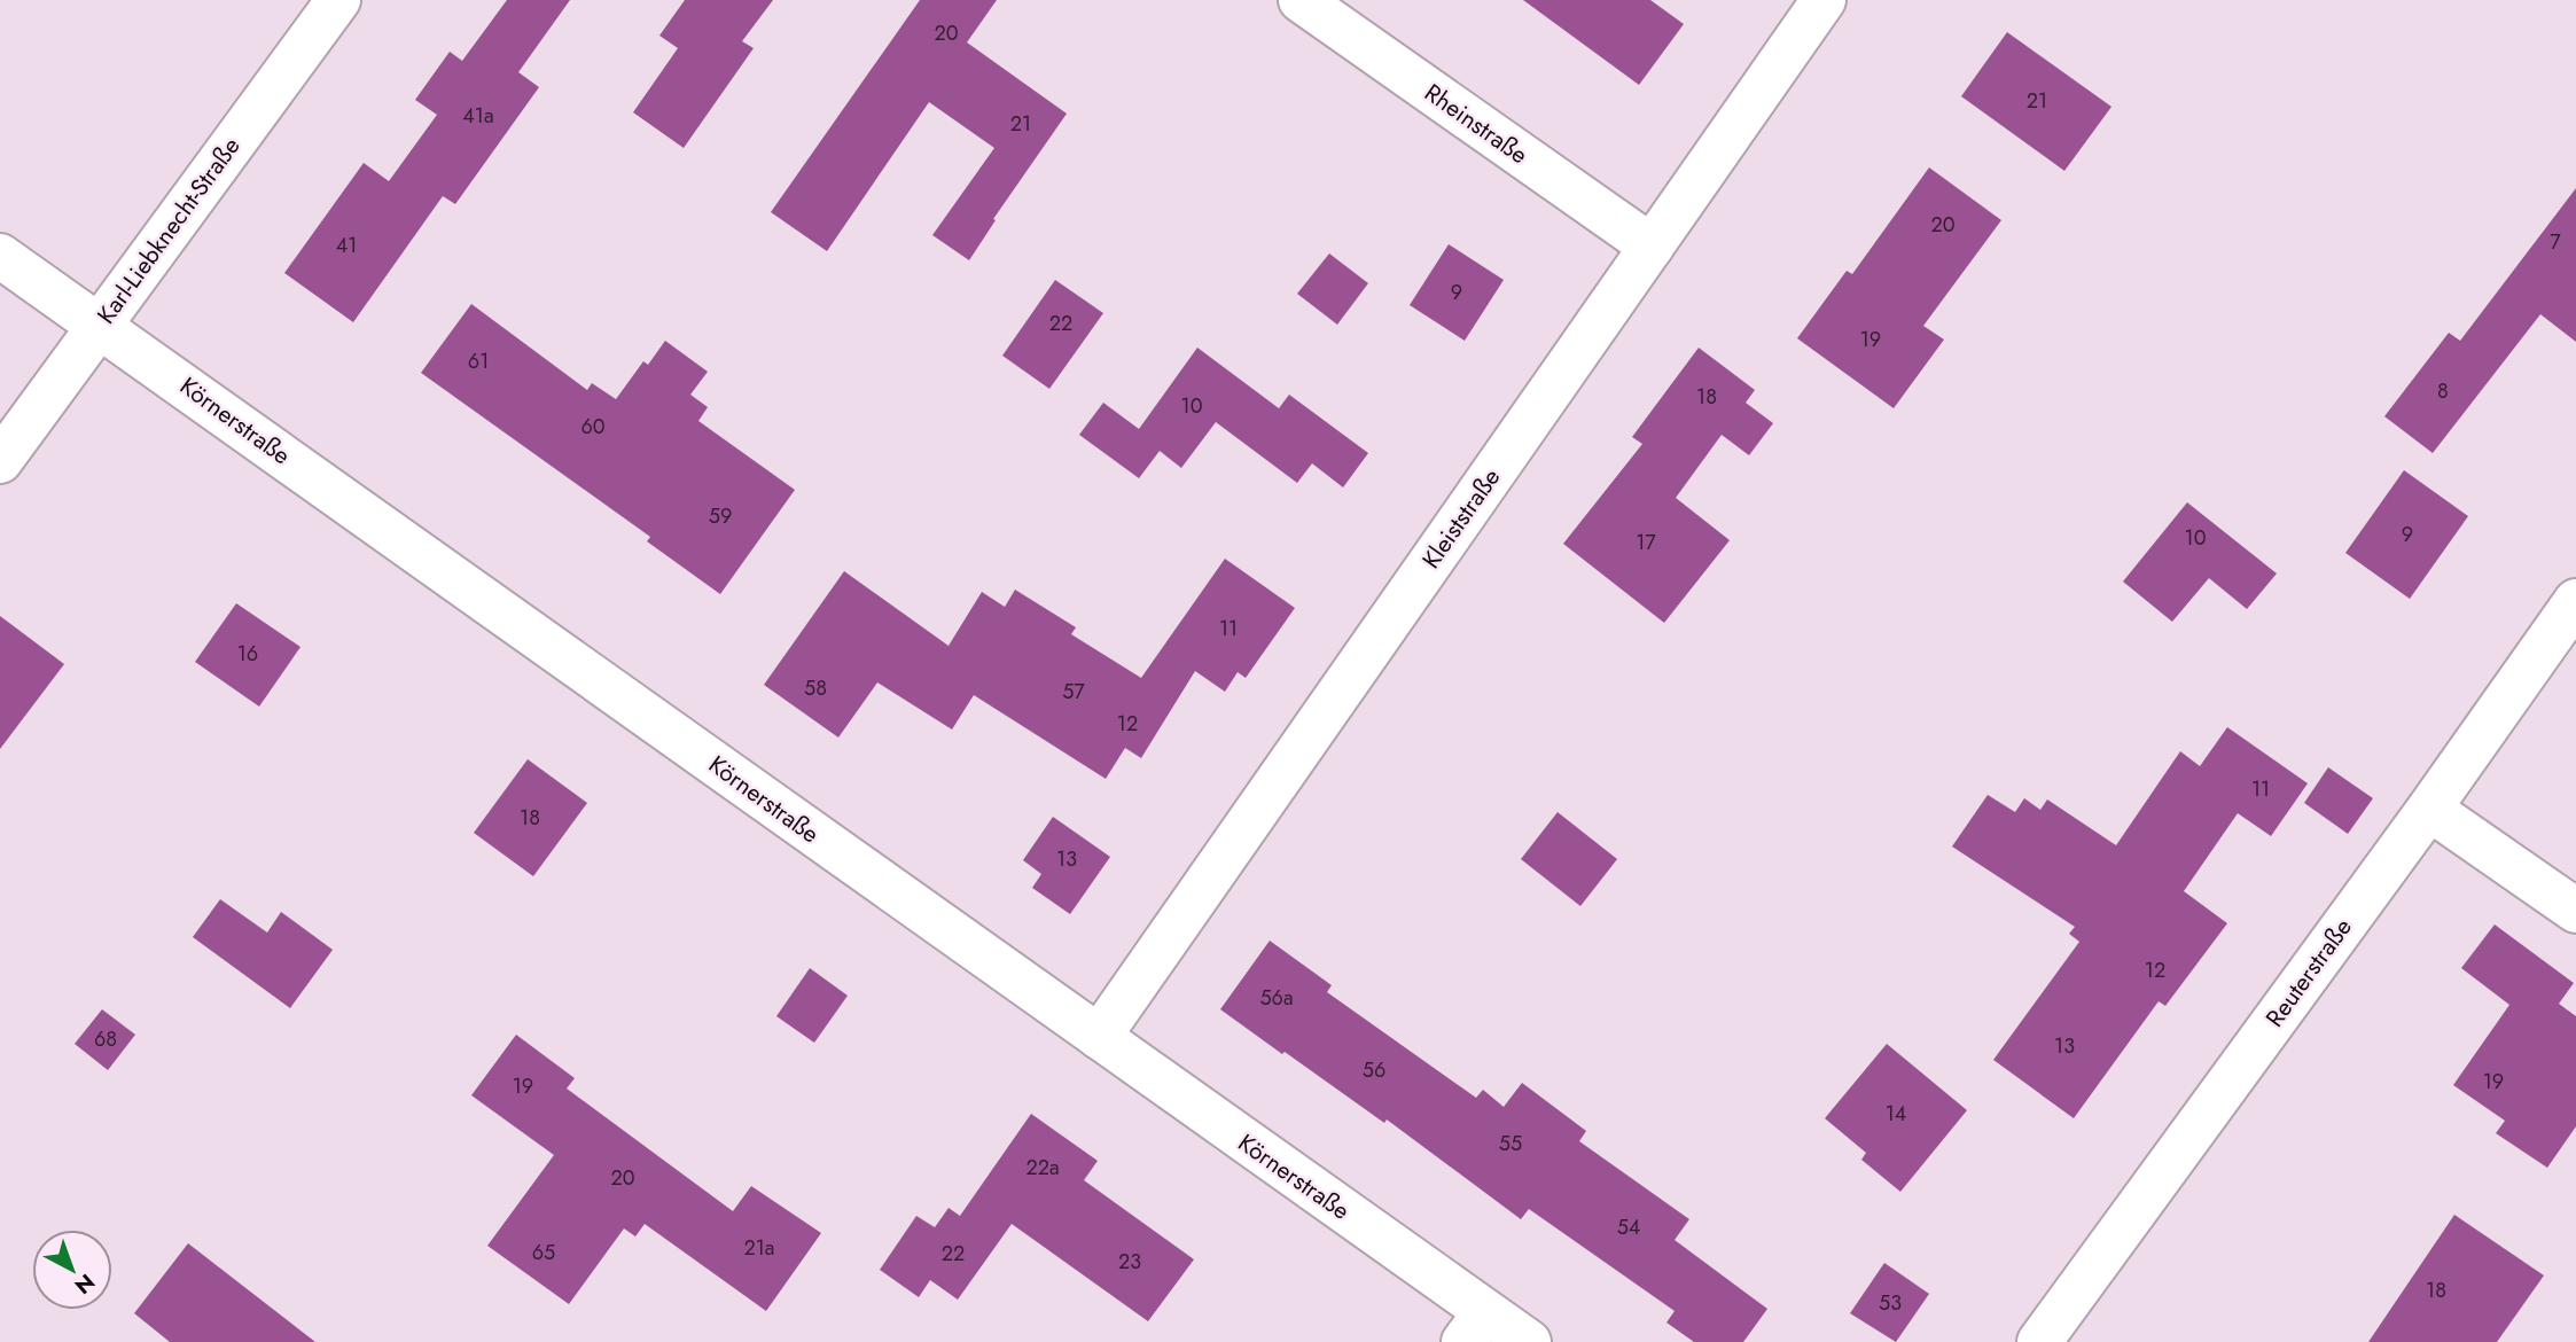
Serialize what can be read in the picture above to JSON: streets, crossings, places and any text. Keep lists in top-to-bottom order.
{
  "streets": {
    "street": [
      "Rheinstraße",
      "Karl-Liebknecht-Straße",
      "Körnerstraße",
      "Kleiststraße",
      "Reuterstraße"
    ]
  },
  "crossings": [
    ["Rheinstraße", "Kleiststraße"],
    ["Karl-Liebknecht-Straße", "Körnerstraße"],
    ["Körnerstraße", "Kleiststraße"]
  ],
  "house_numbers": [
    "20",
    "21",
    "41a",
    "21",
    "20",
    "7",
    "41",
    "9",
    "22",
    "19",
    "61",
    "8",
    "18",
    "10",
    "60",
    "59",
    "9",
    "10",
    "17",
    "11",
    "16",
    "58",
    "57",
    "12",
    "11",
    "18",
    "13",
    "12",
    "56a",
    "68",
    "13",
    "56",
    "19",
    "19",
    "14",
    "55",
    "22a",
    "20",
    "54",
    "21a",
    "65",
    "22",
    "23",
    "18",
    "53"
  ],
  "north": "bottom right"
}
